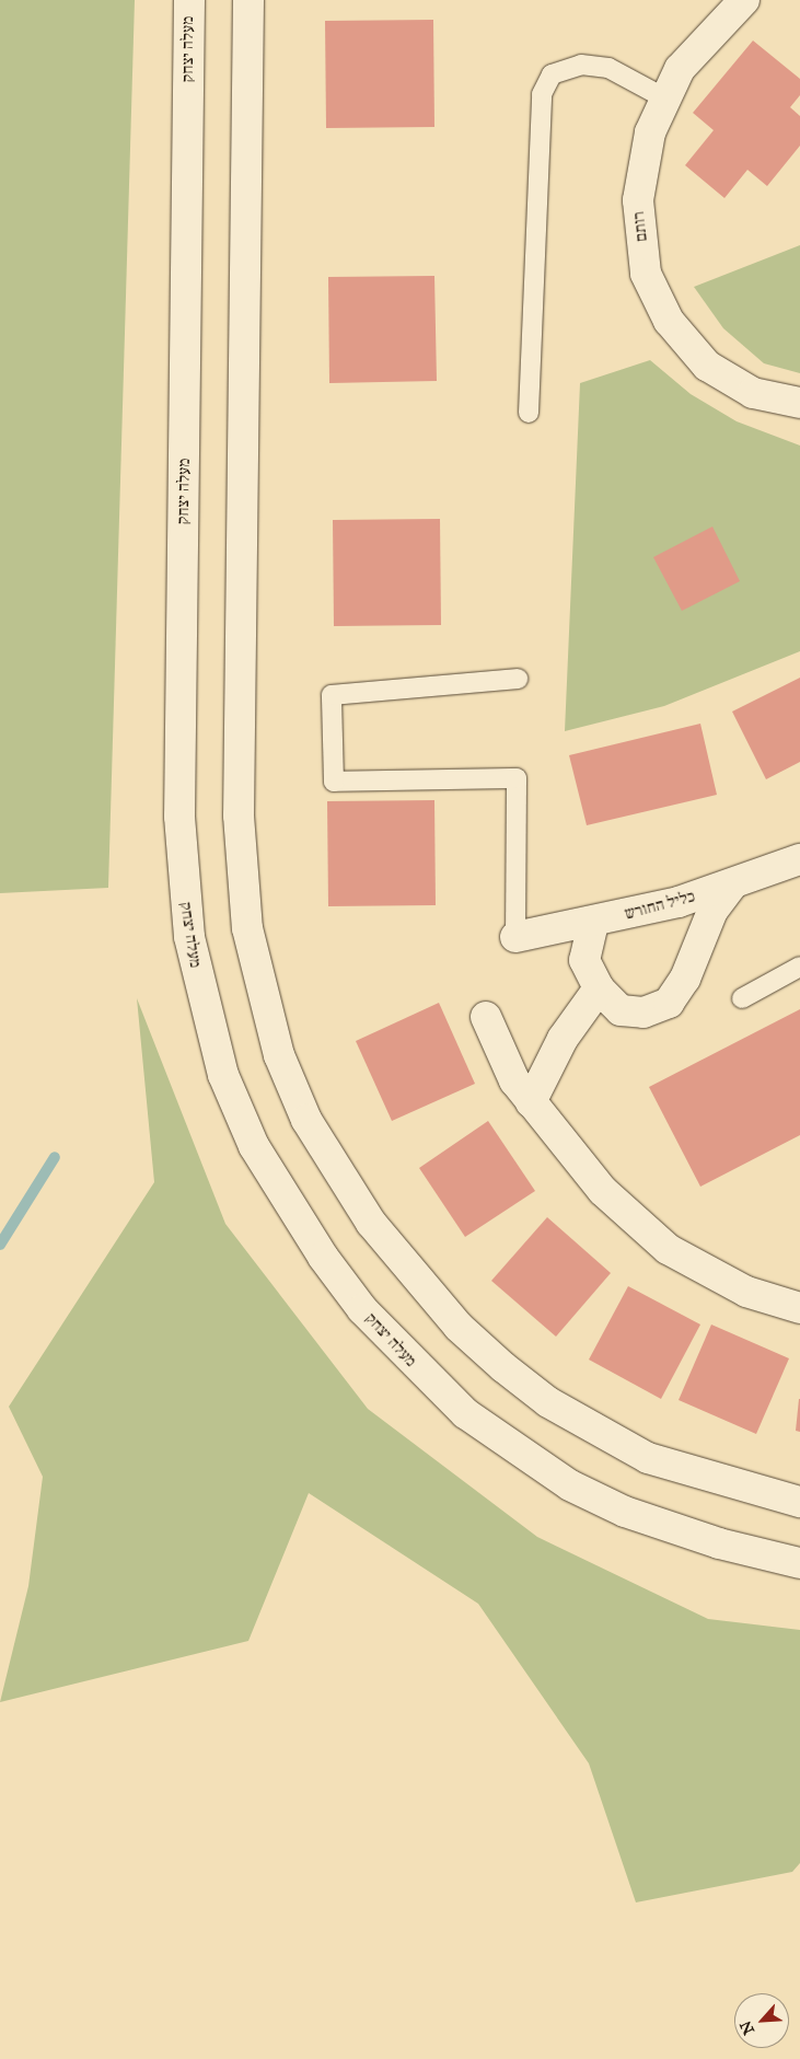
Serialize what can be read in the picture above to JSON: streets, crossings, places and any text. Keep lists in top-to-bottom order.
{
  "streets": {
    "street": ["מעלה יצחק", "רותם", "כליל החורש"]
  },
  "north": "bottom left"
}
